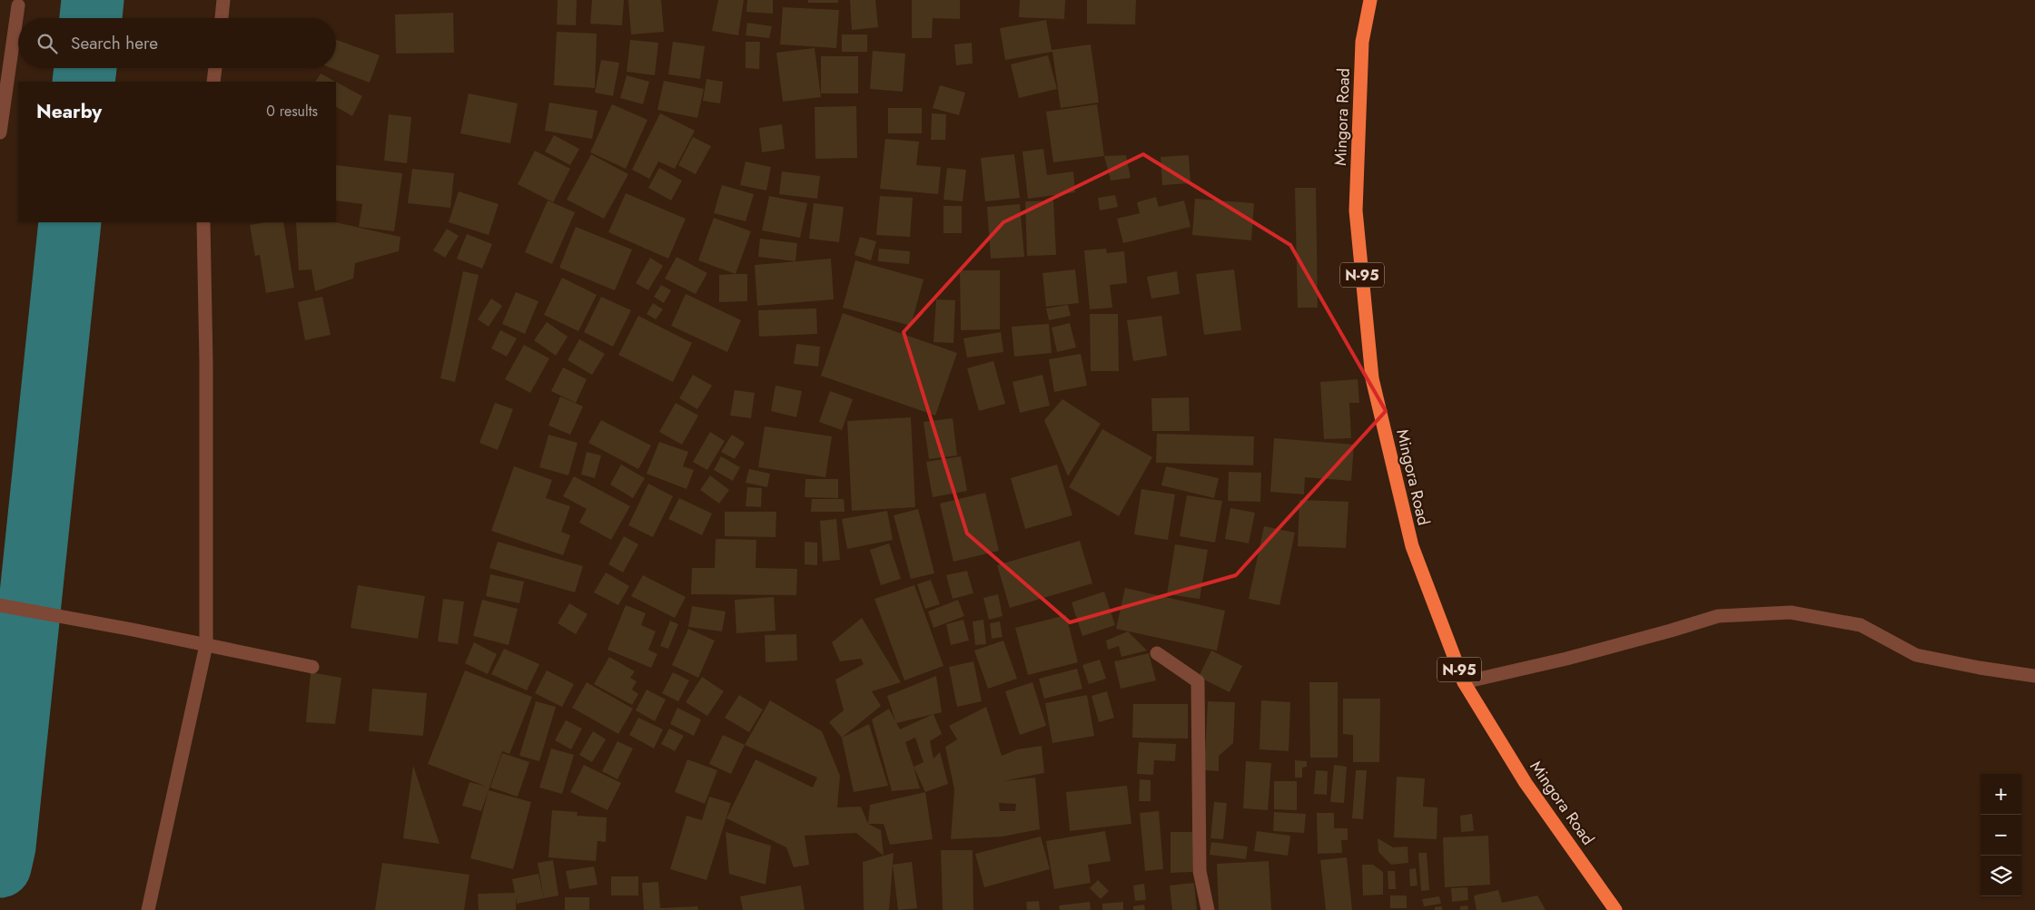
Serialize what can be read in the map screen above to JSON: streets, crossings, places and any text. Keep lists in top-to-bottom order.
{
  "streets": {
    "highway": ["Mingora Road", "N-95"]
  },
  "page": {
    "search": "Search here",
    "heading": ["Nearby", "0 results"],
    "map_buttons": ["+", "−"]
  }
}
